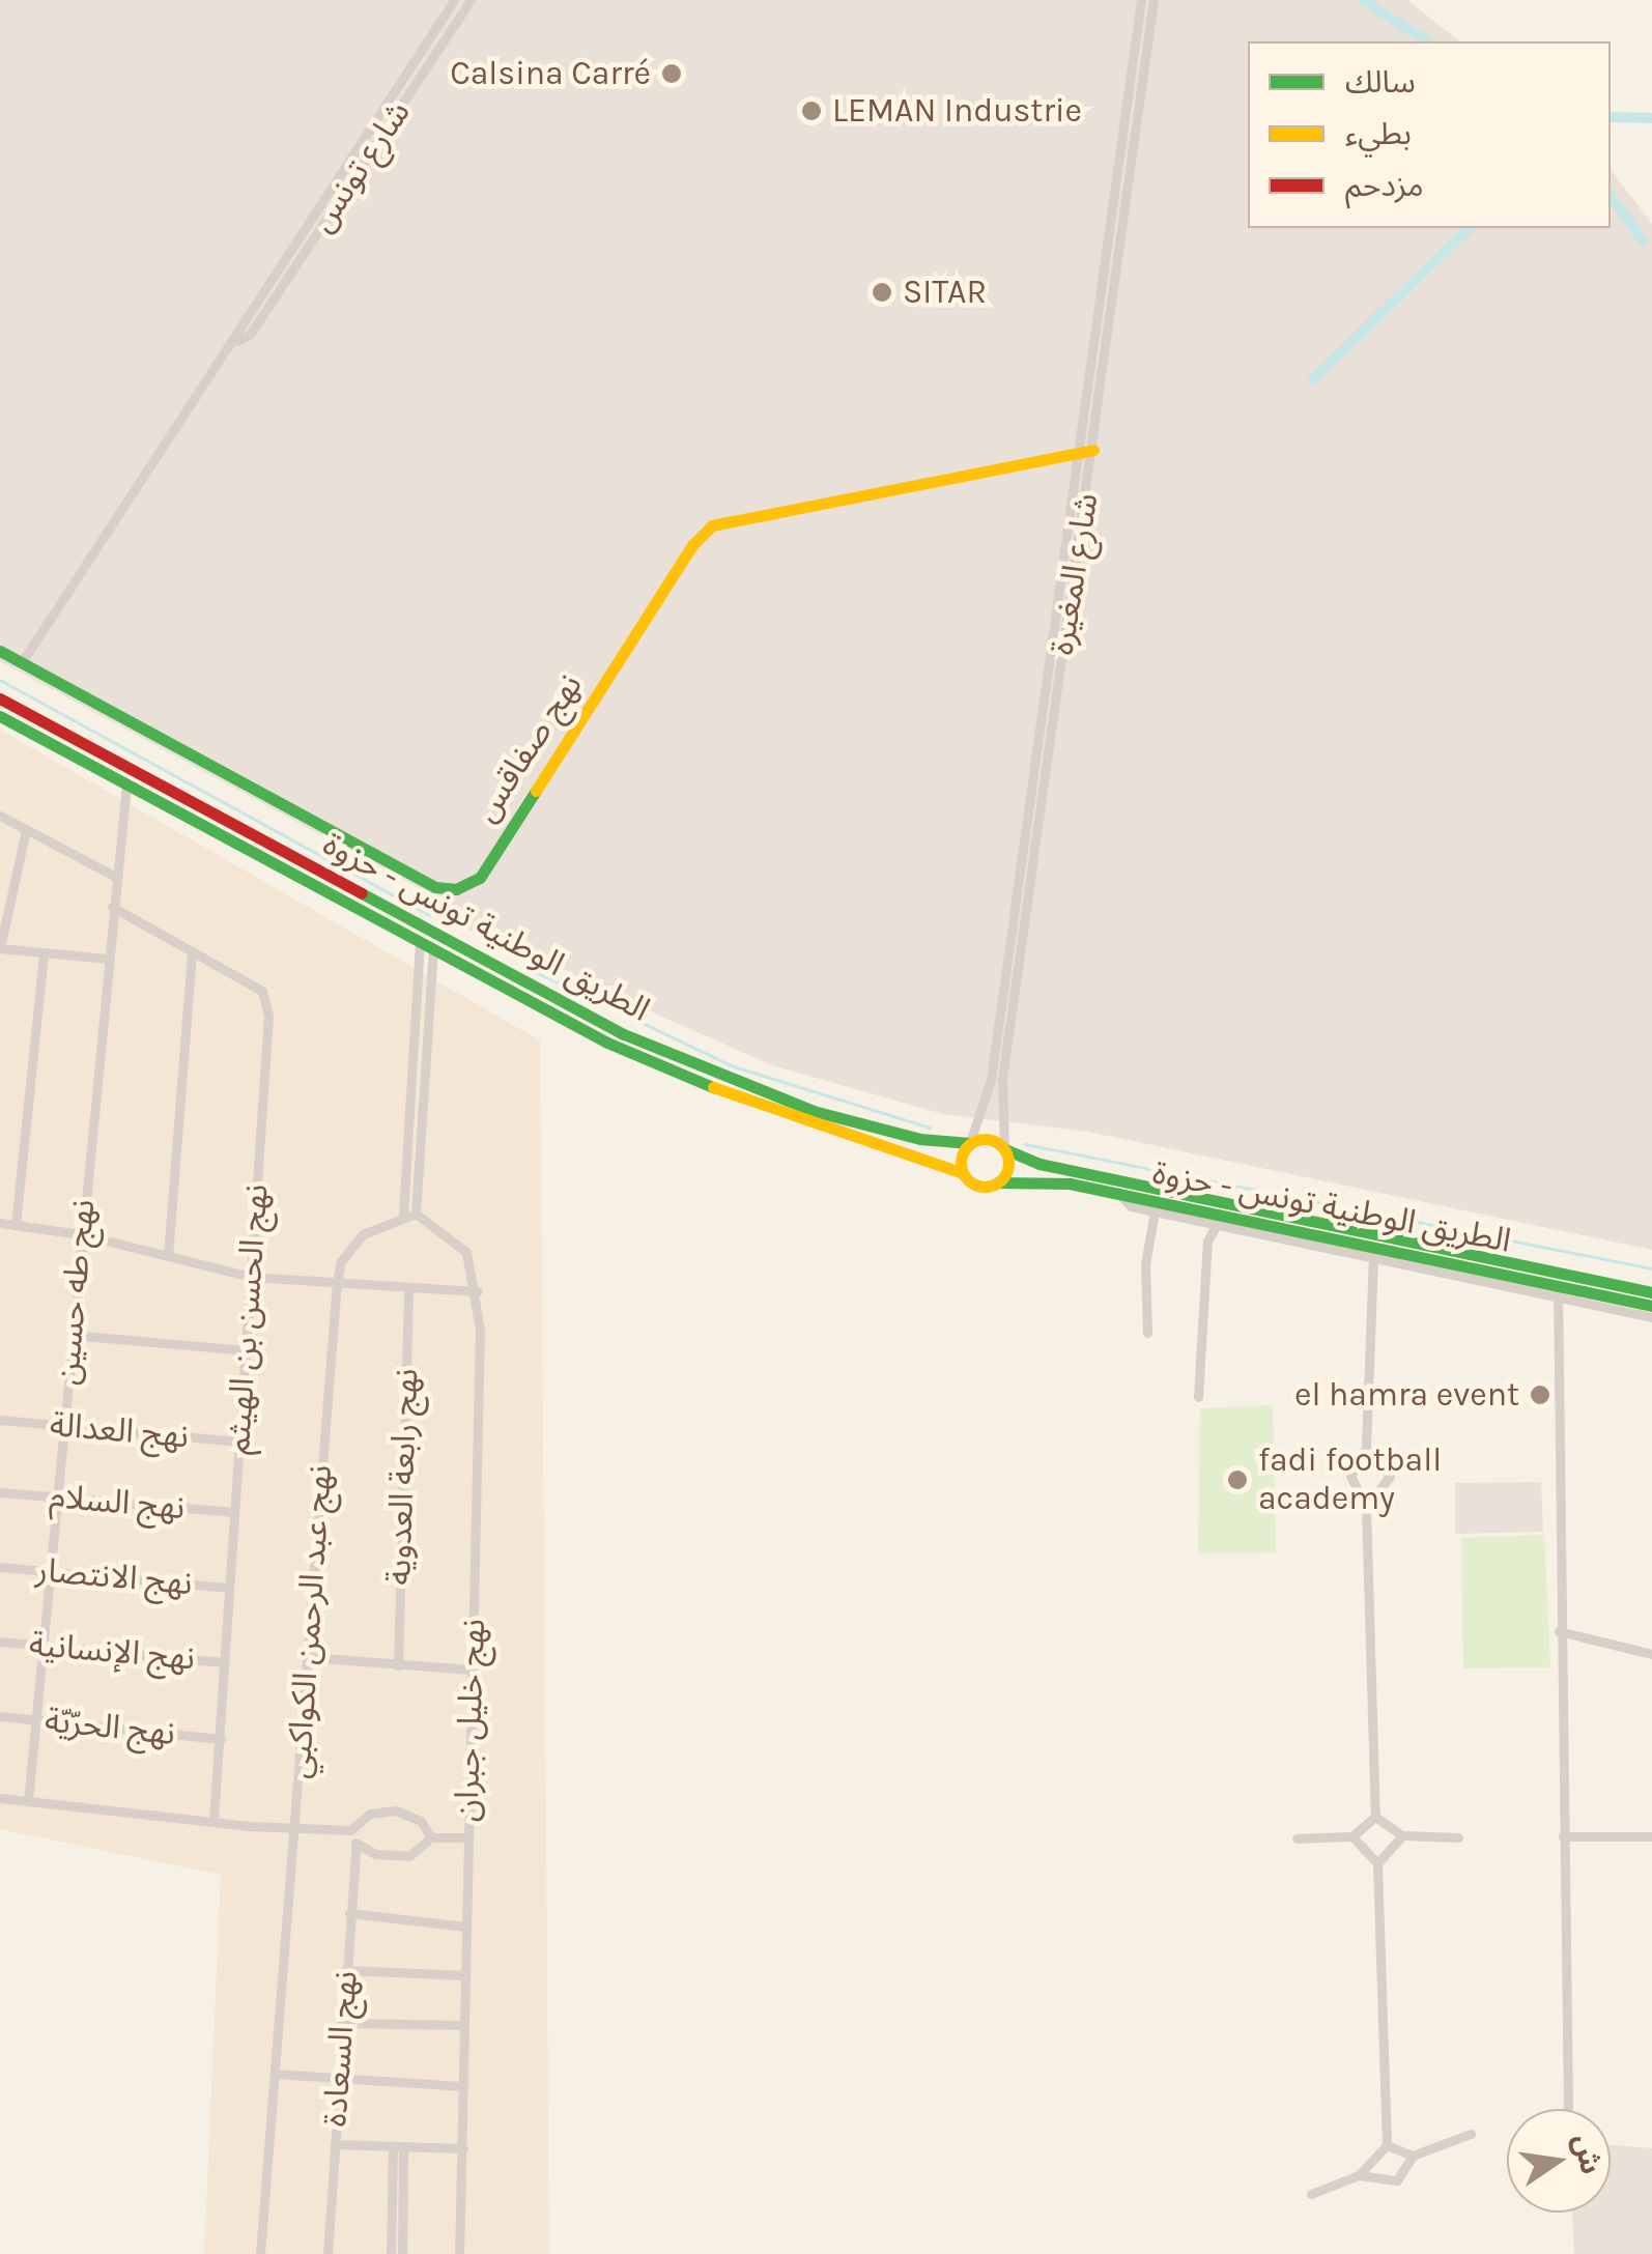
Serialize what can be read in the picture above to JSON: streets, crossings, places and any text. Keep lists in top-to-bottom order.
{
  "streets": {
    "main road": ["نهج صفاقس", "الطريق الوطنية تونس - حزوة"],
    "street": [
      "شارع تونس",
      "شارع المغيرة",
      "نهج طه حسين",
      "نهج الحسن بن الهيثم",
      "نهج العدالة",
      "نهج رابعة العدوية",
      "نهج السلام",
      "نهج الانتصار",
      "نهج عبد الرحمن الكواكبي",
      "نهج الإنسانية",
      "نهج خليل جبران",
      "نهج الحرّيّة",
      "نهج السعادة"
    ]
  },
  "crossings": [
    ["شارع المغيرة", "نهج صفاقس"],
    ["شارع المغيرة", "الطريق الوطنية تونس - حزوة"],
    ["الطريق الوطنية تونس - حزوة", "نهج طه حسين"],
    ["نهج طه حسين", "نهج الحسن بن الهيثم"],
    ["نهج طه حسين", "نهج العدالة"],
    ["نهج طه حسين", "نهج السلام"],
    ["نهج طه حسين", "نهج الانتصار"],
    ["نهج طه حسين", "نهج الإنسانية"],
    ["نهج طه حسين", "نهج الحرّيّة"],
    ["نهج الحسن بن الهيثم", "نهج العدالة"],
    ["نهج الحسن بن الهيثم", "نهج السلام"],
    ["نهج الحسن بن الهيثم", "نهج الانتصار"],
    ["نهج الحسن بن الهيثم", "نهج الإنسانية"],
    ["نهج الحسن بن الهيثم", "نهج الحرّيّة"]
  ],
  "places": [
    "Calsina Carré",
    "LEMAN Industrie",
    "SITAR",
    "el hamra event",
    "fadi football academy"
  ],
  "legend": ["سالك", "بطيء", "مزدحم"],
  "north": "right"
}
